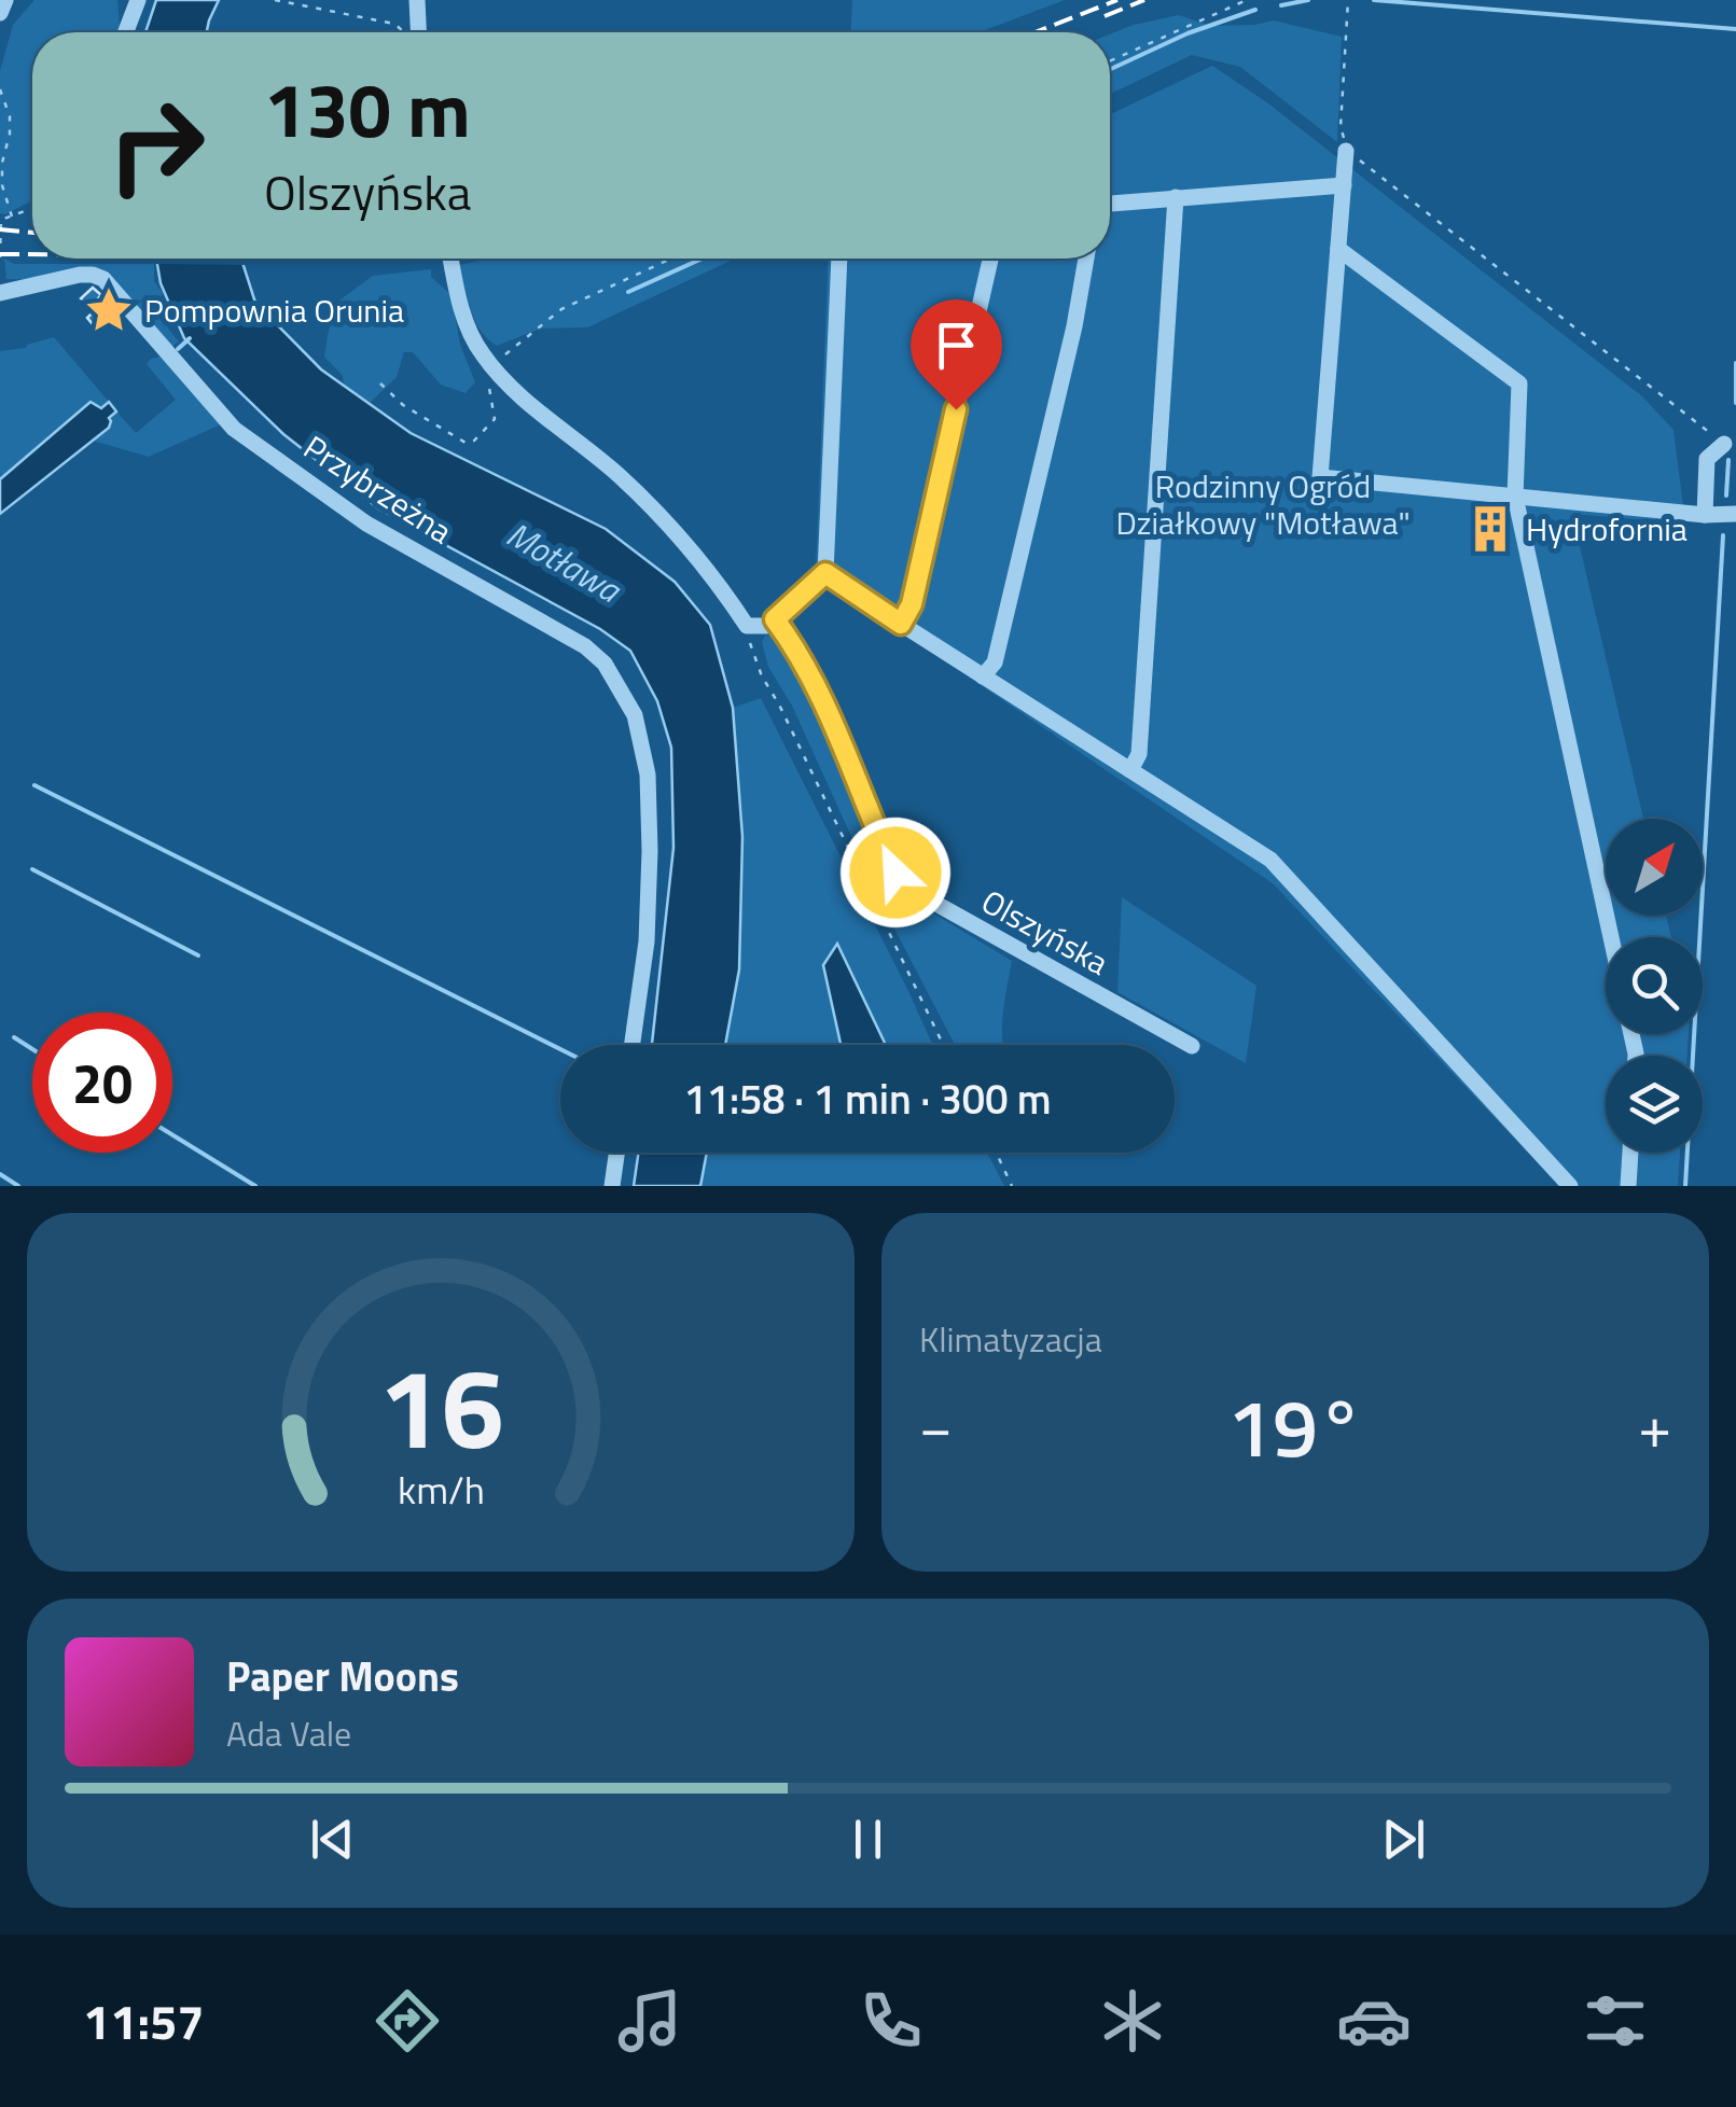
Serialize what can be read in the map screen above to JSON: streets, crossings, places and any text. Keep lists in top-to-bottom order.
{
  "streets": {
    "street": ["Przybrzeżna", "Olszyńska"]
  },
  "water": ["Motława"],
  "parks": ["Rodzinny Ogród Działkowy \"Motława\""],
  "places": {
    "place": ["Pompownia Orunia"],
    "building": ["Hydrofornia"]
  },
  "north": "top right",
  "page": {
    "turn": ["130 m", "Olszyńska"],
    "limit": "20",
    "trip": "11:58 · 1 min · 300 m",
    "tile": "Klimatyzacja",
    "heat": ["−", "19°", "+"],
    "song": ["Paper Moons", "Ada Vale"],
    "tabs": "11:57",
    "gauge": ["16", "km/h"]
  }
}
